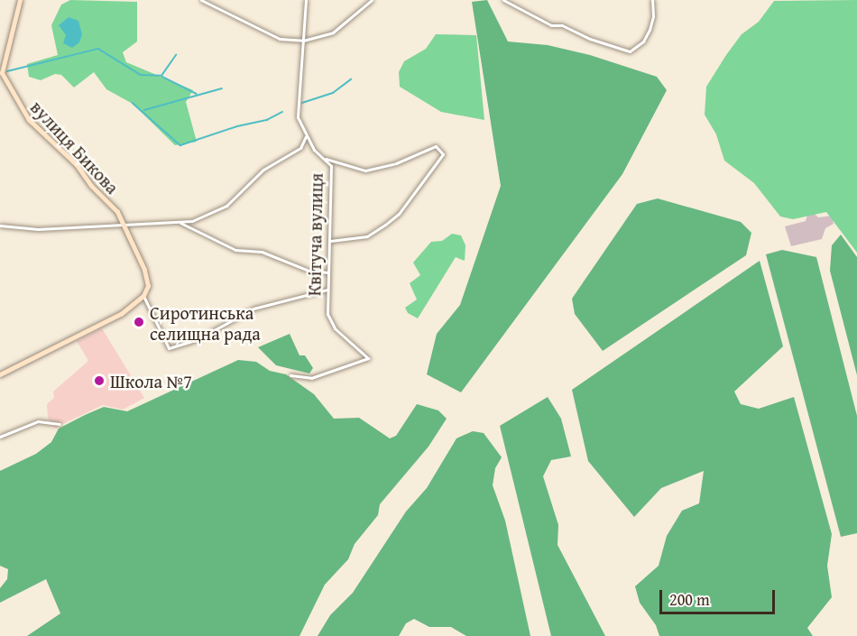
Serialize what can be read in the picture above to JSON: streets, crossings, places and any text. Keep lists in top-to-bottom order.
{
  "streets": {
    "street": ["вулиця Бикова", "Квітуча вулиця"]
  },
  "crossings": [
    ["вулиця Бикова", "Квітуча вулиця"]
  ],
  "places": ["Сиротинська селищна рада", "Школа №7"],
  "scale_bar": "200 m"
}
